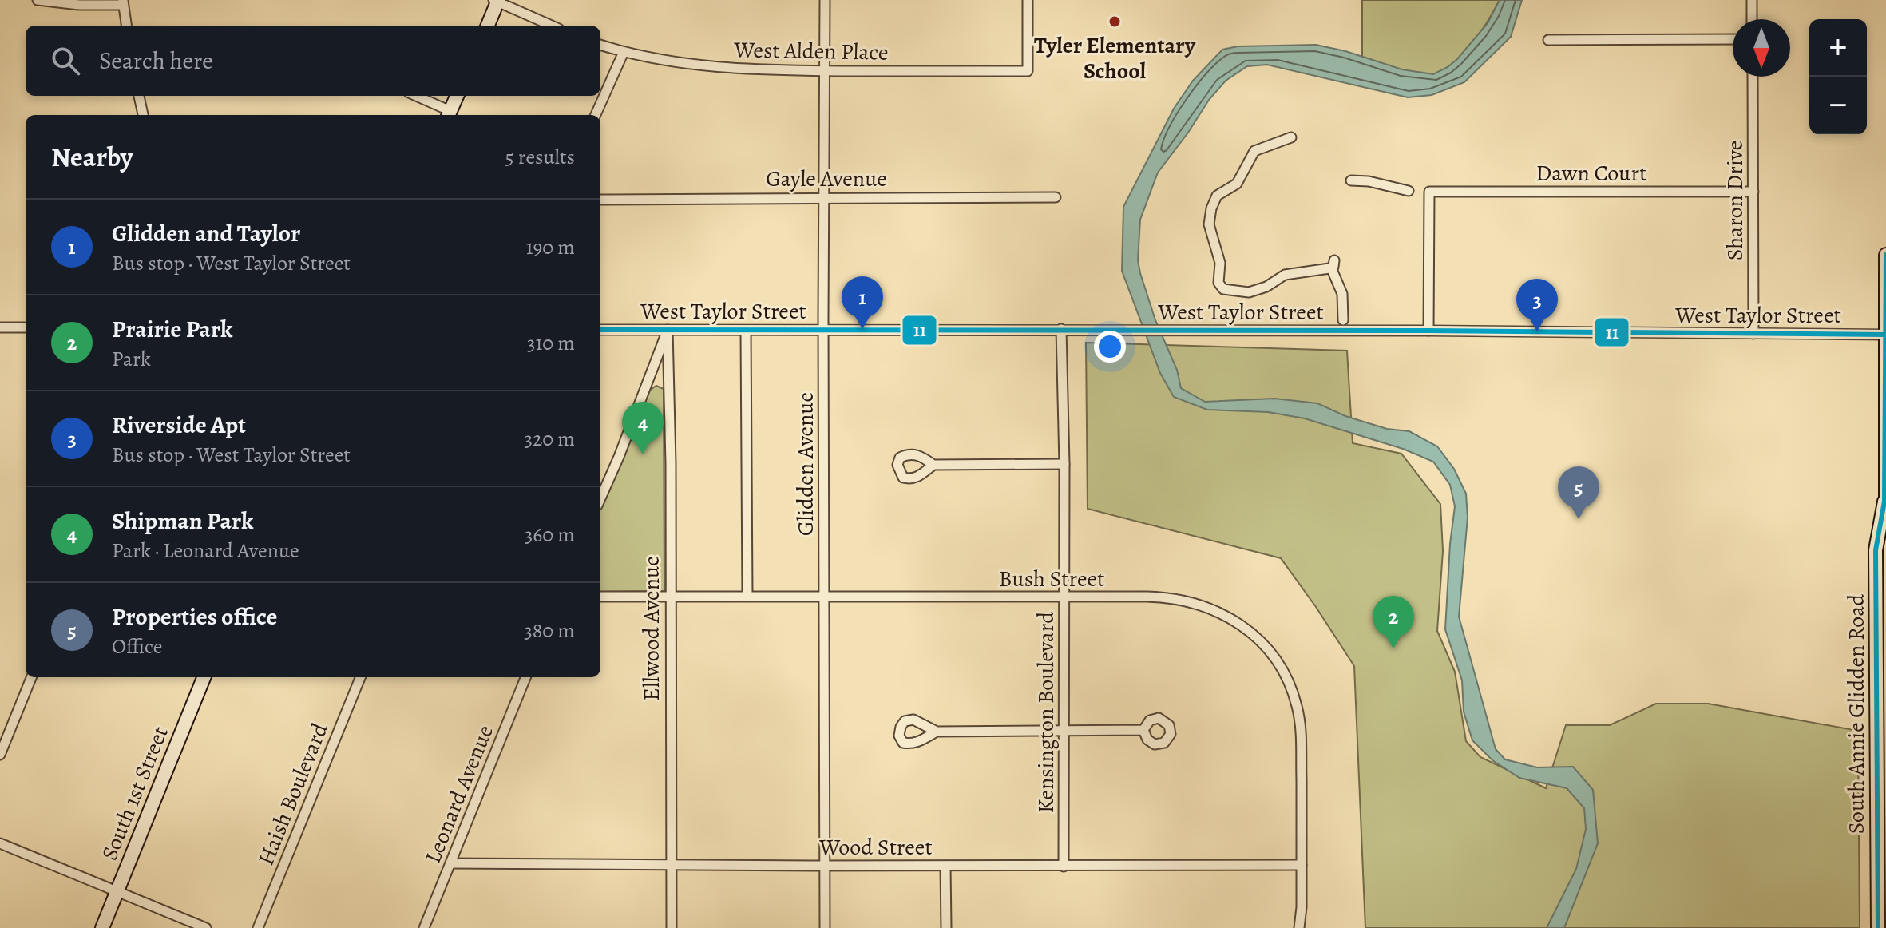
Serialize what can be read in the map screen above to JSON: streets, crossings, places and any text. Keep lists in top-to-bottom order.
{
  "streets": {
    "main road": ["South Annie Glidden Road", "South 1st Street"],
    "street": [
      "West Alden Place",
      "Dawn Court",
      "Gayle Avenue",
      "Sharon Drive",
      "West Taylor Street",
      "Glidden Avenue",
      "Bush Street",
      "Ellwood Avenue",
      "Kensington Boulevard",
      "Haish Boulevard",
      "Leonard Avenue",
      "Wood Street"
    ]
  },
  "crossings": [
    ["West Alden Place", "Glidden Avenue"],
    ["Dawn Court", "Sharon Drive"],
    ["Dawn Court", "West Taylor Street"],
    ["Gayle Avenue", "Glidden Avenue"],
    ["Sharon Drive", "West Taylor Street"],
    ["West Taylor Street", "Glidden Avenue"],
    ["West Taylor Street", "Ellwood Avenue"],
    ["West Taylor Street", "Kensington Boulevard"],
    ["West Taylor Street", "South Annie Glidden Road"],
    ["Glidden Avenue", "Bush Street"],
    ["Glidden Avenue", "Wood Street"],
    ["Bush Street", "Ellwood Avenue"],
    ["Bush Street", "Kensington Boulevard"],
    ["Bush Street", "Wood Street"],
    ["Ellwood Avenue", "Wood Street"],
    ["Kensington Boulevard", "Wood Street"],
    ["Leonard Avenue", "Wood Street"]
  ],
  "places": ["Tyler Elementary School"],
  "lines": ["transit line 11"],
  "north": "bottom",
  "page": {
    "map_buttons": ["+", "−"],
    "search": "Search here",
    "heading": ["Nearby", "5 results"],
    "list": [
      {
        "mark": "1",
        "name": "Glidden and Taylor",
        "note": "Bus stop · West Taylor Street",
        "value": "190 m"
      },
      {
        "mark": "2",
        "name": "Prairie Park",
        "note": "Park",
        "value": "310 m"
      },
      {
        "mark": "3",
        "name": "Riverside Apt",
        "note": "Bus stop · West Taylor Street",
        "value": "320 m"
      },
      {
        "mark": "4",
        "name": "Shipman Park",
        "note": "Park · Leonard Avenue",
        "value": "360 m"
      },
      {
        "mark": "5",
        "name": "Properties office",
        "note": "Office",
        "value": "380 m"
      }
    ],
    "pins": [
      "1",
      "3",
      "4",
      "5",
      "2"
    ]
  }
}
